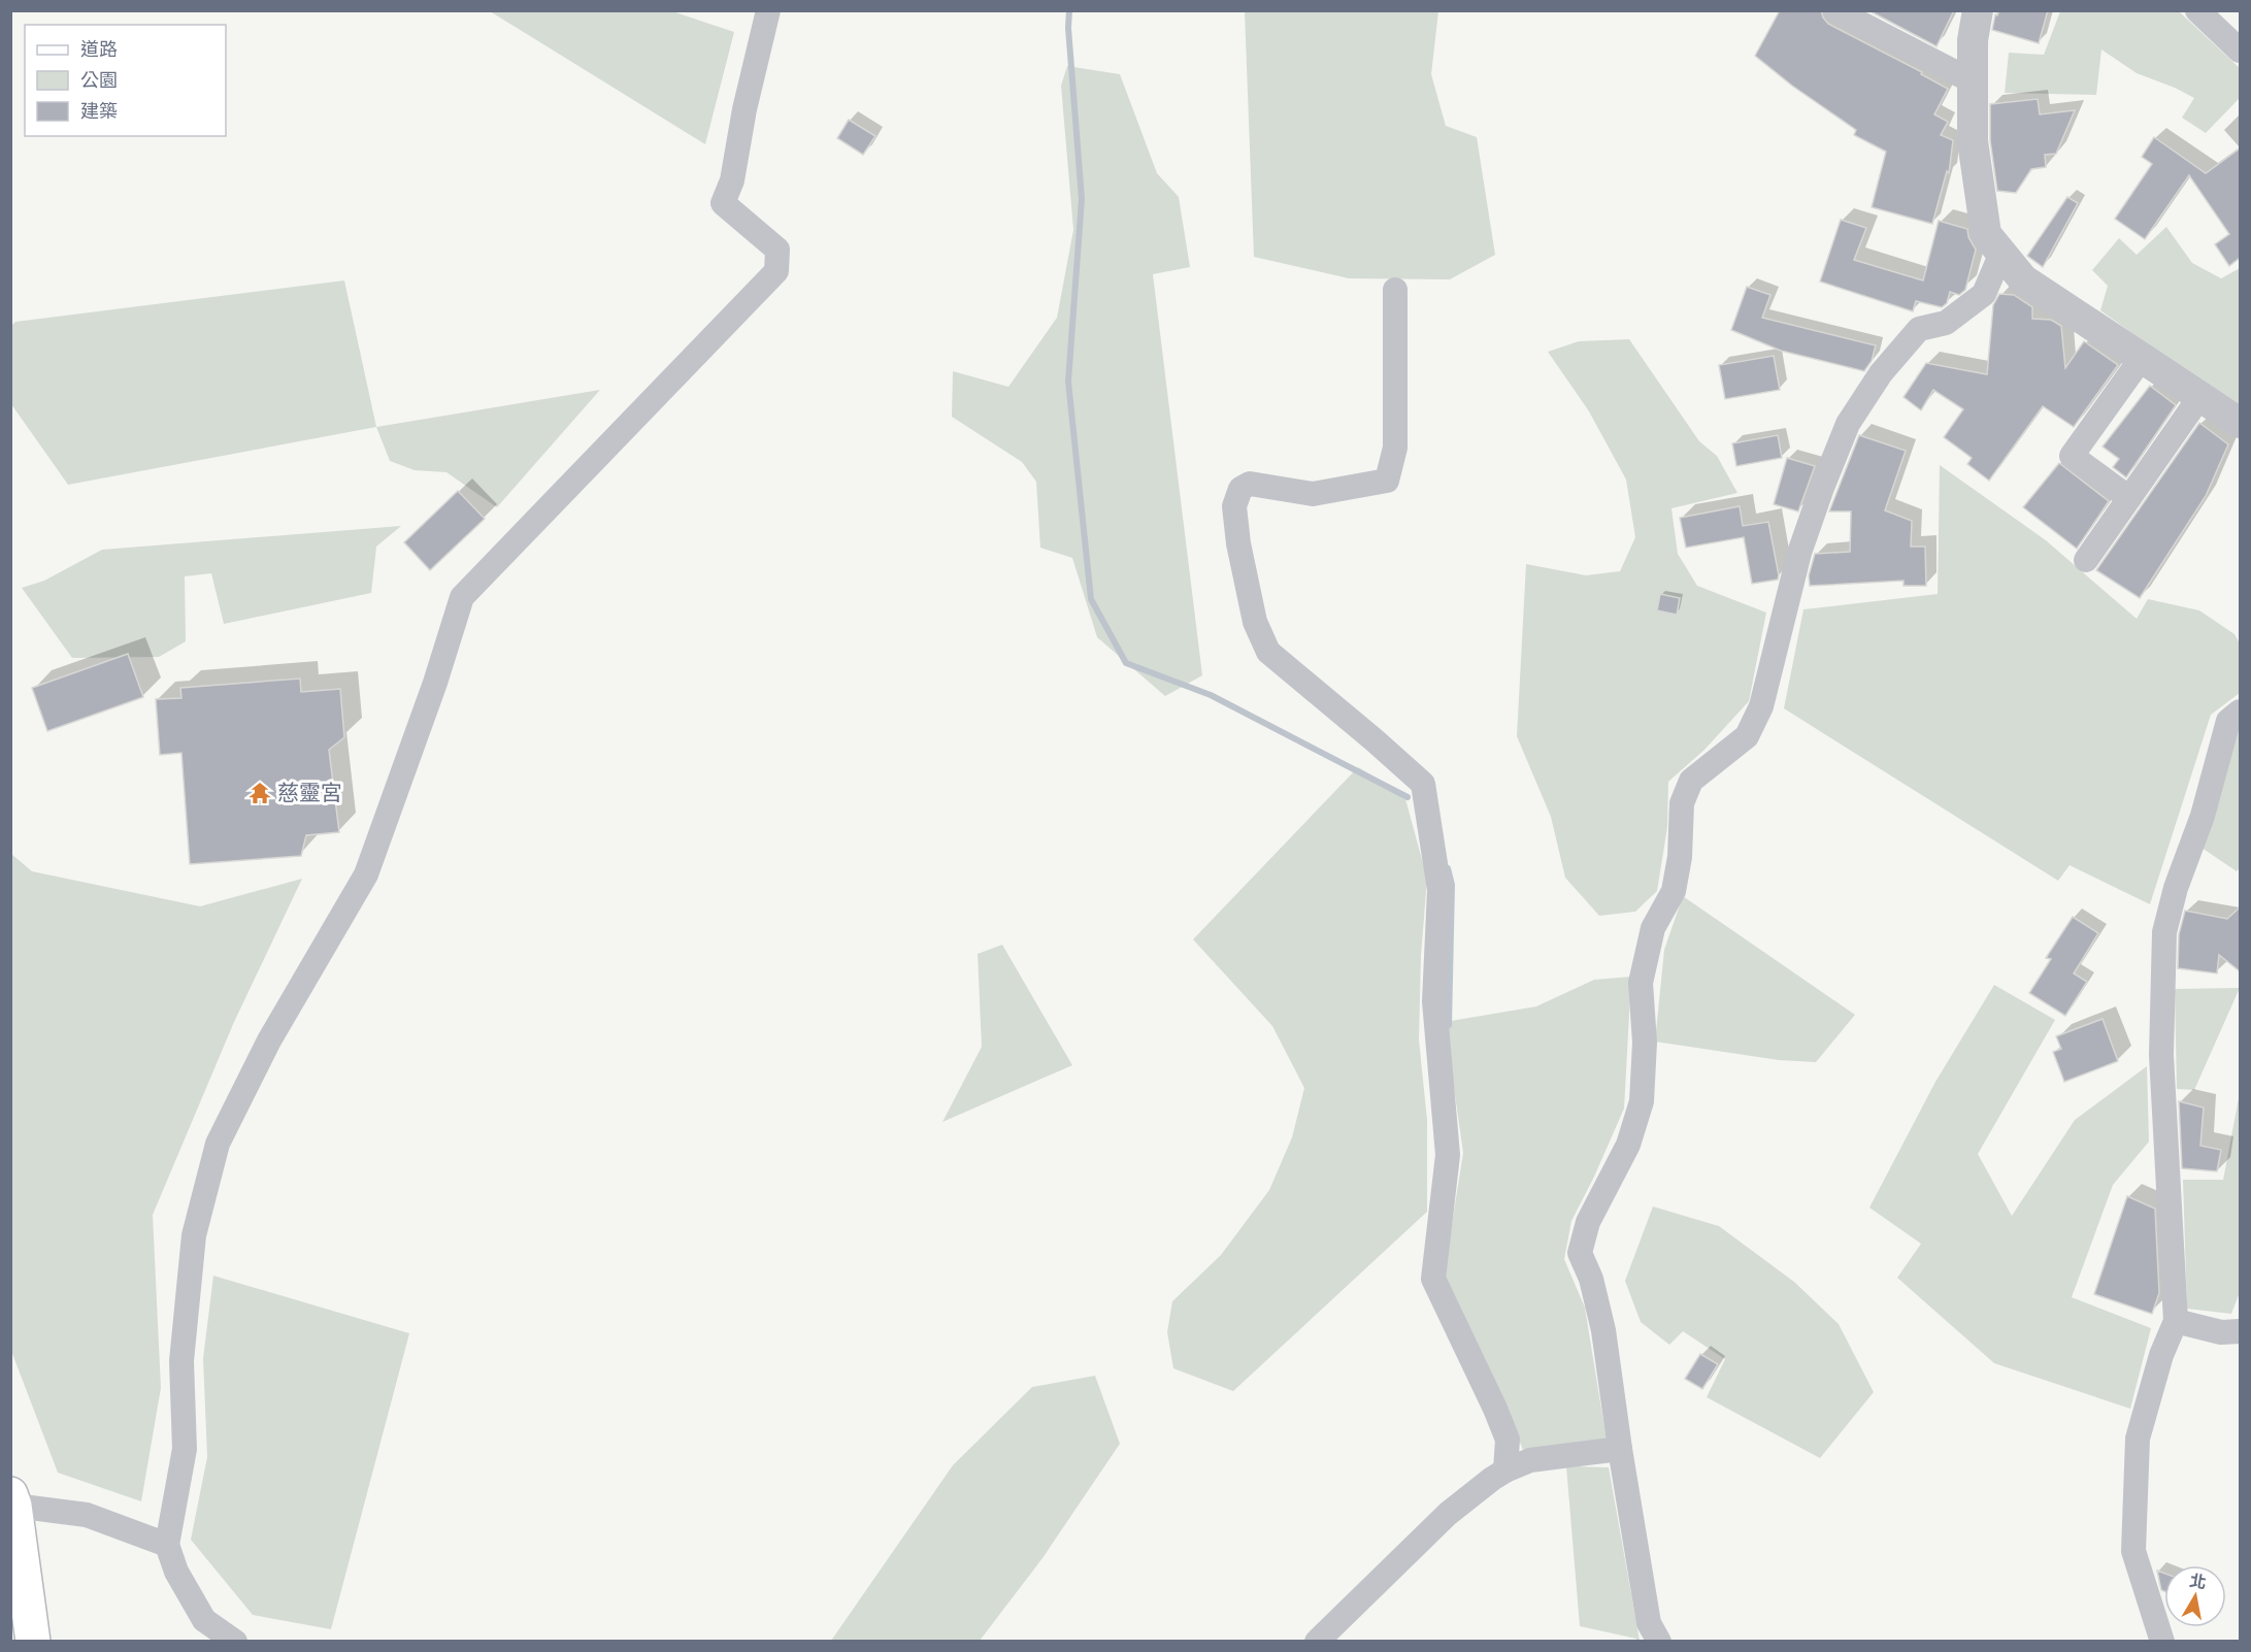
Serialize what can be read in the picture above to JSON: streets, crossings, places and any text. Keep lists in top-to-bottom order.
{
  "places": {
    "temple": ["慈靈宮"]
  },
  "legend": ["道路", "公園", "建築"],
  "north": "top"
}
